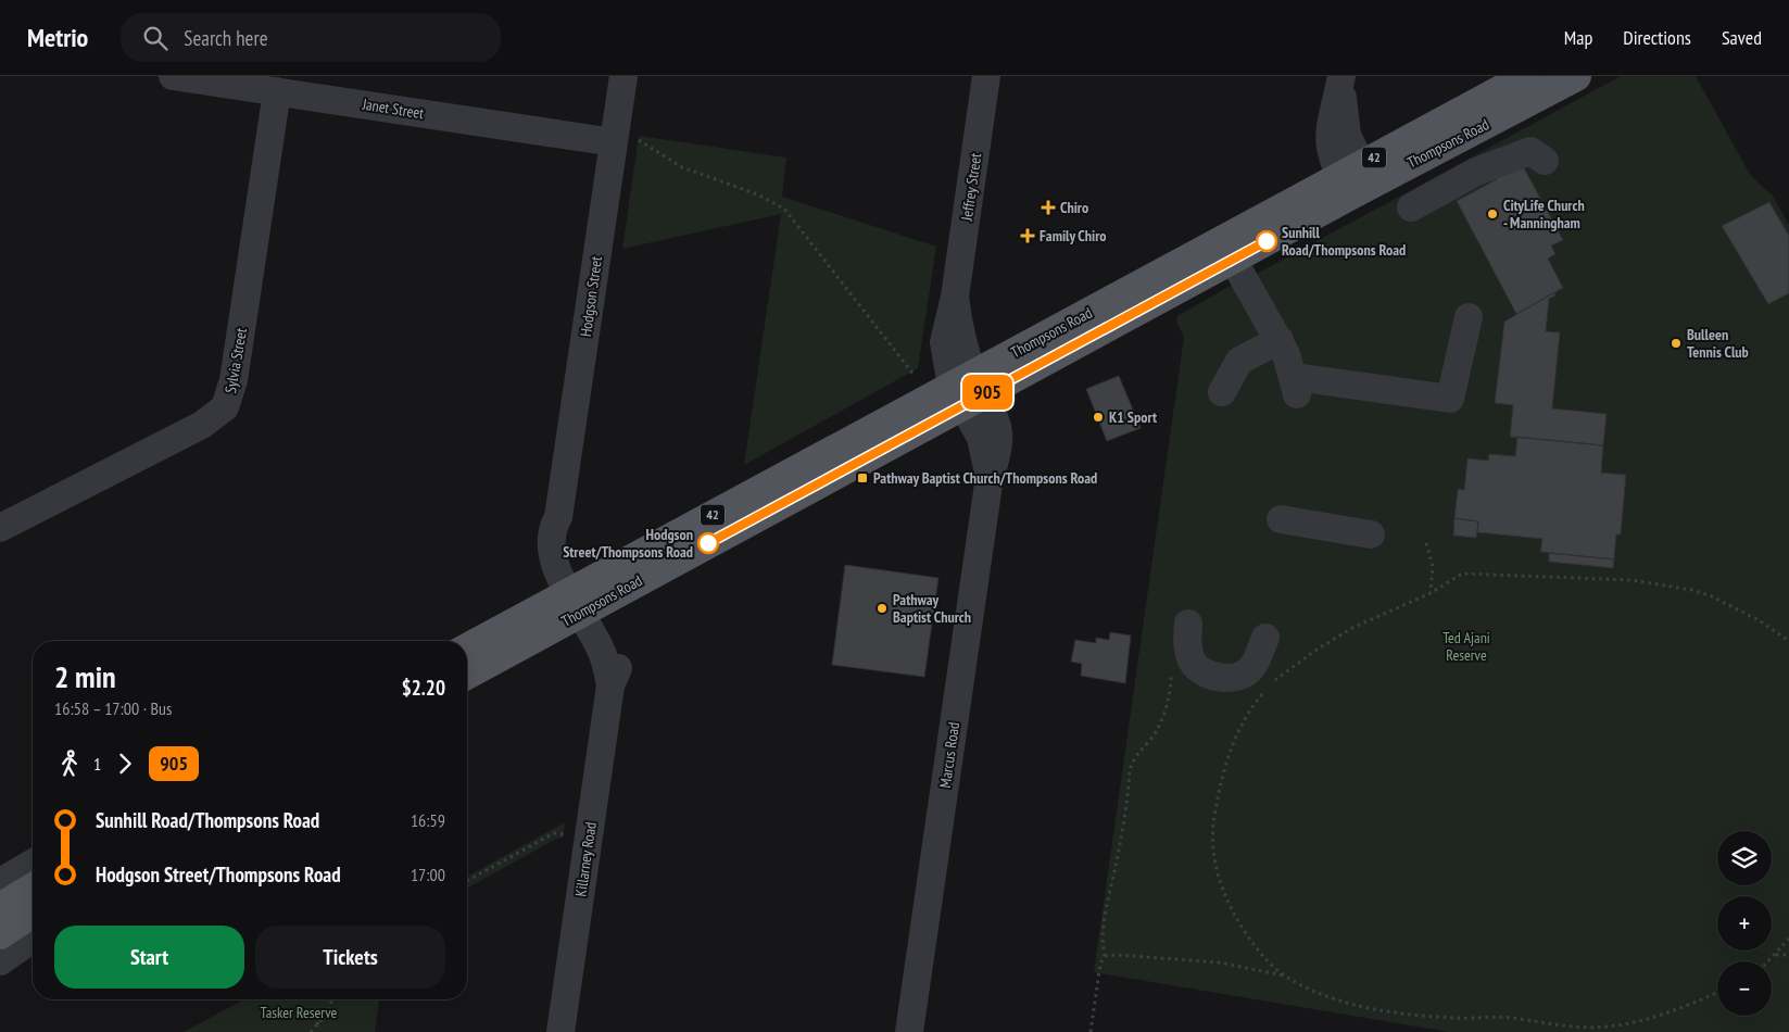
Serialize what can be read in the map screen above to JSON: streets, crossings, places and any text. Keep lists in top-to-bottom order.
{
  "streets": {
    "main road": ["Thompsons Road", "42"],
    "street": [
      "Janet Street",
      "Jeffrey Street",
      "Hodgson Street",
      "Sylvia Street",
      "Marcus Road",
      "Killarney Road"
    ]
  },
  "crossings": [
    ["Janet Street", "Hodgson Street"],
    ["Janet Street", "Sylvia Street"],
    ["Thompsons Road", "Jeffrey Street"],
    ["Thompsons Road", "Hodgson Street"],
    ["Thompsons Road", "Marcus Road"],
    ["Thompsons Road", "Killarney Road"],
    ["Jeffrey Street", "Marcus Road"],
    ["Hodgson Street", "Killarney Road"]
  ],
  "parks": ["Ted Ajani Reserve", "Tasker Reserve"],
  "places": {
    "health": ["Chiro", "Family Chiro"],
    "other": [
      "CityLife Church - Manningham",
      "Sunhill Road/Thompsons Road",
      "Bulleen Tennis Club",
      "K1 Sport",
      "Hodgson Street/Thompsons Road",
      "Pathway Baptist Church"
    ],
    "transit": ["Pathway Baptist Church/Thompsons Road"]
  },
  "lines": ["bus line 905"],
  "page": {
    "header": "Metrio",
    "search": "Search here",
    "nav": ["Map", "Directions", "Saved"],
    "on_map": "905",
    "heading": ["2 min", "16:58 – 17:00 · Bus", "$2.20"],
    "legs": ["1", "905"],
    "list": [
      {
        "name": "Sunhill Road/Thompsons Road",
        "value": "16:59"
      },
      {
        "name": "Hodgson Street/Thompsons Road",
        "value": "17:00"
      }
    ],
    "map_buttons": ["+", "−"],
    "buttons": ["Start", "Tickets"]
  }
}
